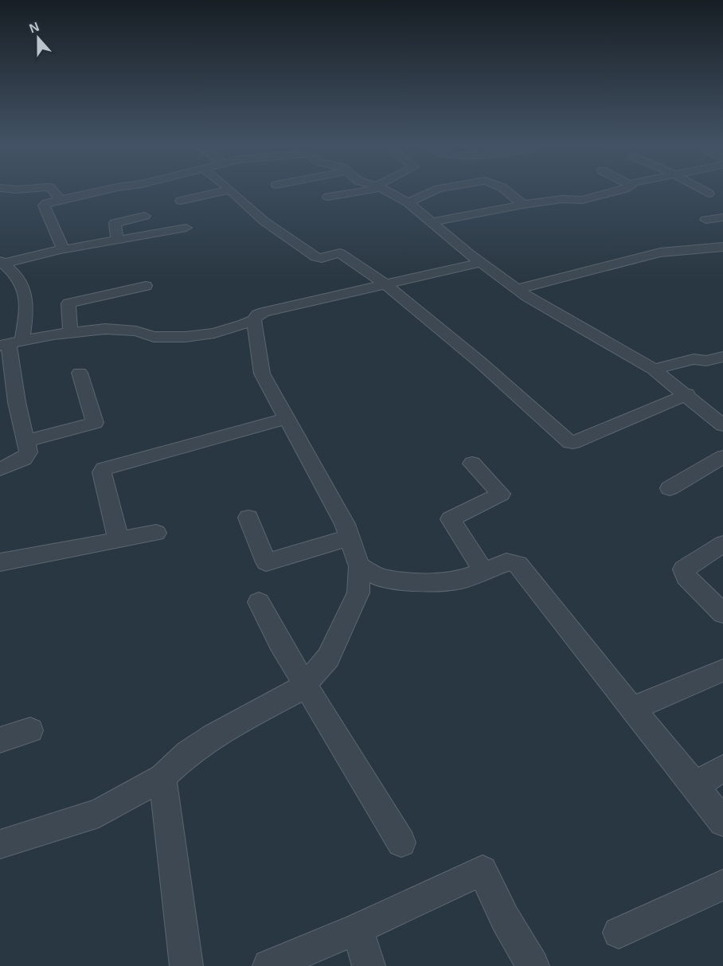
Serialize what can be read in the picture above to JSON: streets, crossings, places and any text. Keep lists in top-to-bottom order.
{
  "north": "top"
}
